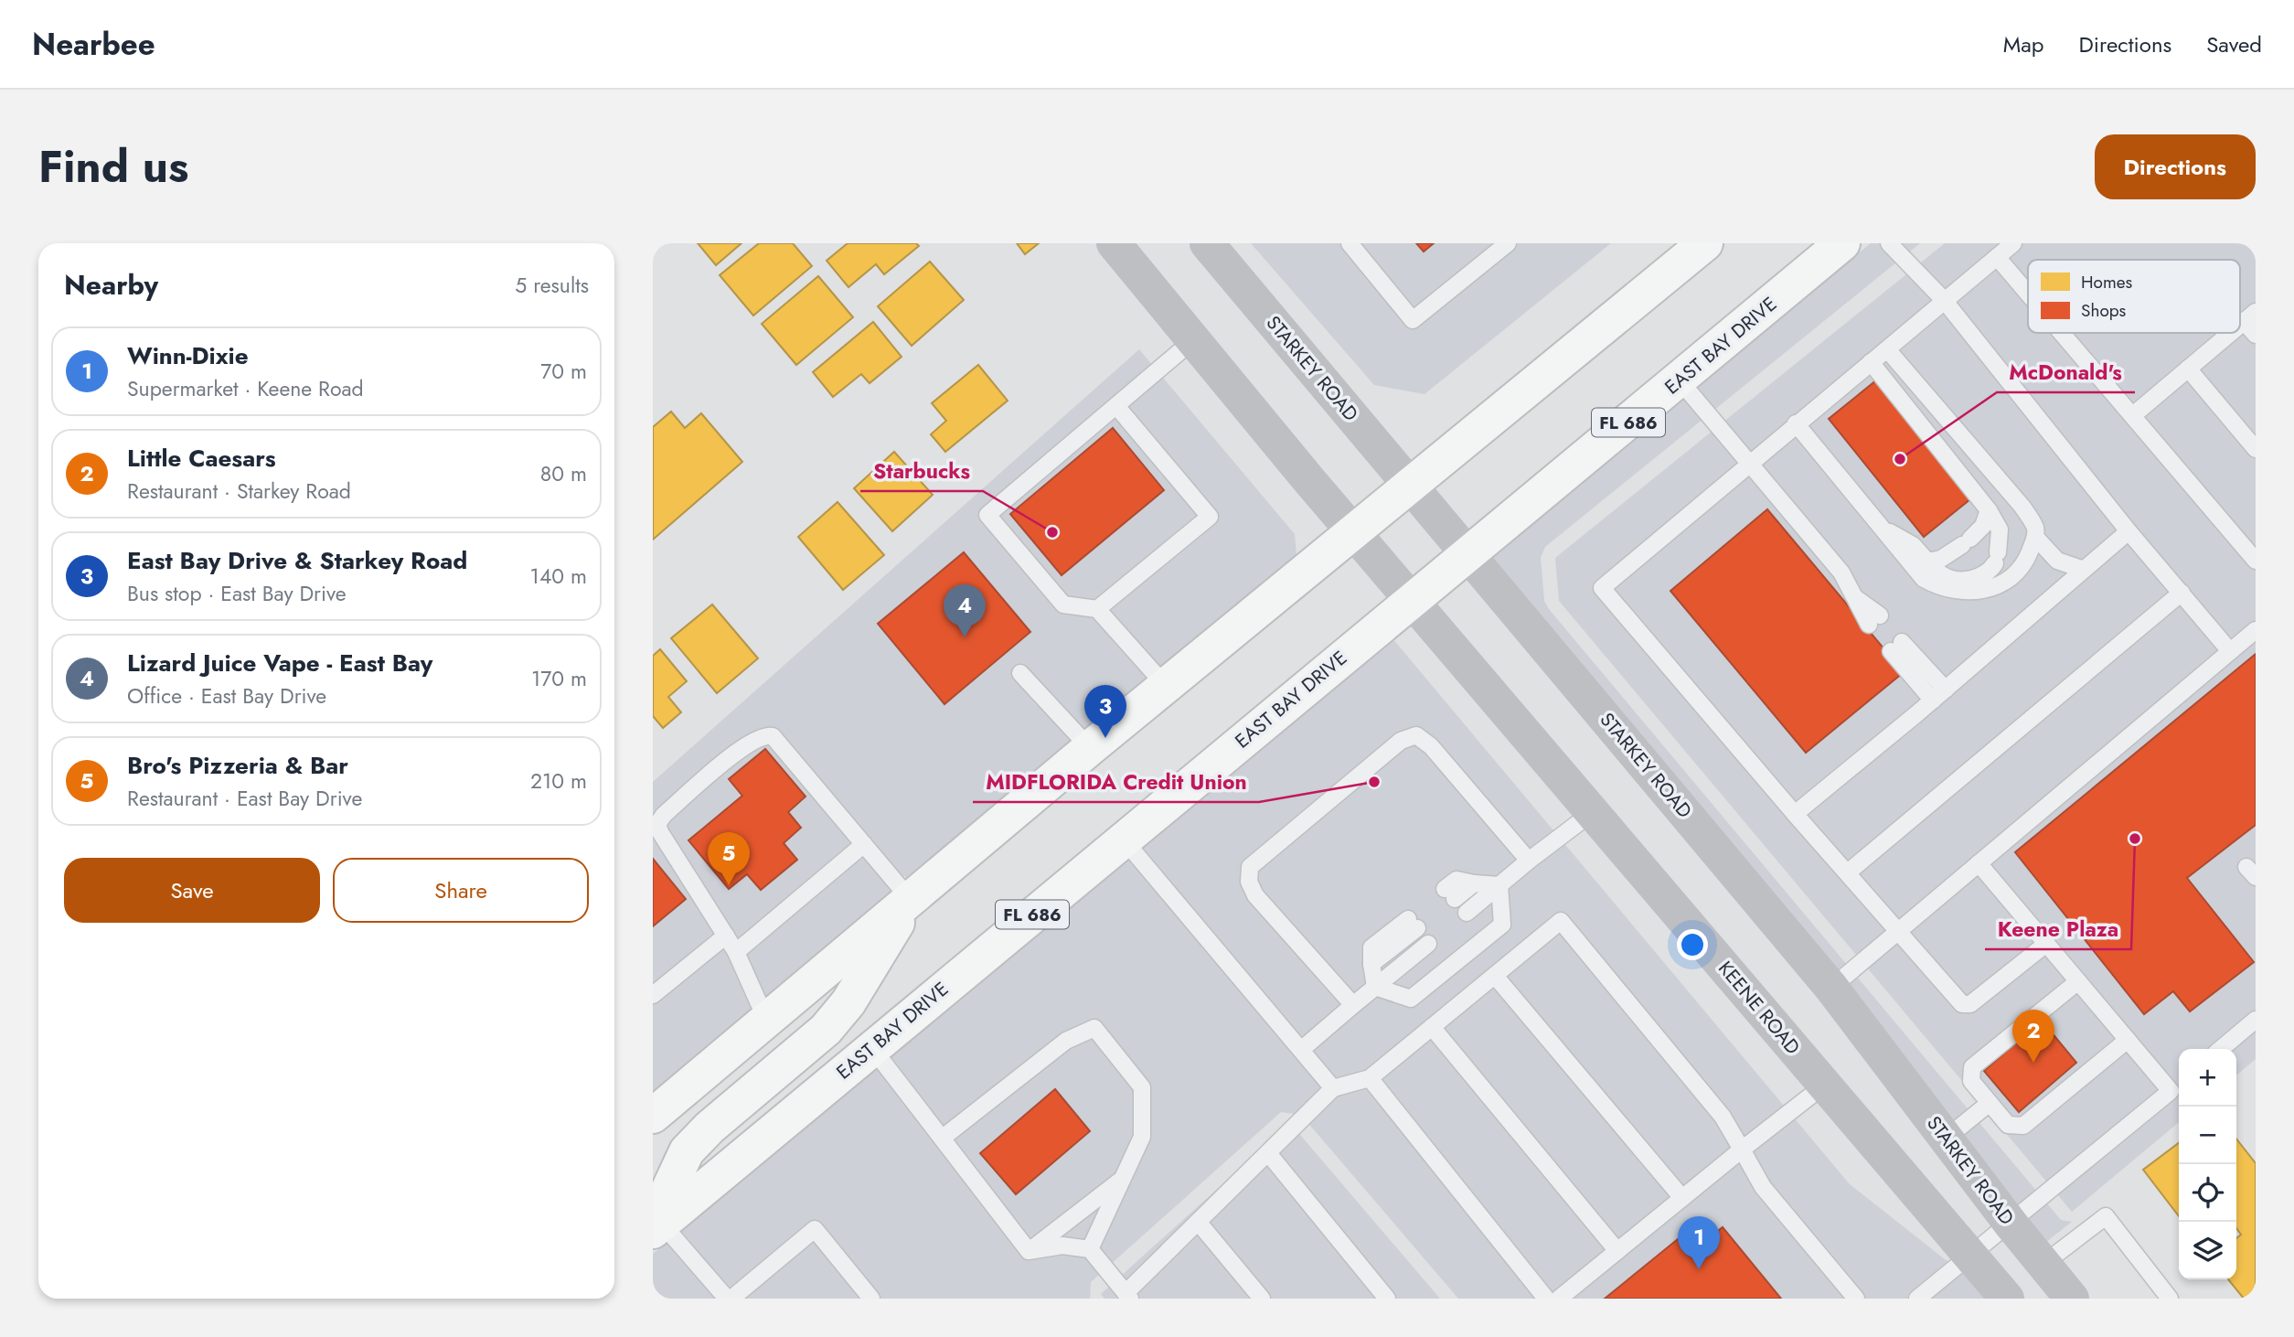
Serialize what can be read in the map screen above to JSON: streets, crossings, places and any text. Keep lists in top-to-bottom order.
{
  "streets": {
    "main road": [
      "EAST BAY DRIVE",
      "STARKEY ROAD",
      "FL 686",
      "KEENE ROAD"
    ]
  },
  "crossings": [
    ["EAST BAY DRIVE", "STARKEY ROAD"],
    ["EAST BAY DRIVE", "KEENE ROAD"]
  ],
  "places": [
    "McDonald's",
    "Starbucks",
    "MIDFLORIDA Credit Union",
    "Keene Plaza"
  ],
  "legend": ["Homes", "Shops"],
  "page": {
    "header": "Nearbee",
    "nav": ["Map", "Directions", "Saved"],
    "title": "Find us",
    "buttons": [
      "Directions",
      ["Save", "Share"]
    ],
    "heading": ["Nearby", "5 results"],
    "list": [
      {
        "mark": "1",
        "name": "Winn-Dixie",
        "note": "Supermarket · Keene Road",
        "value": "70 m"
      },
      {
        "mark": "2",
        "name": "Little Caesars",
        "note": "Restaurant · Starkey Road",
        "value": "80 m"
      },
      {
        "mark": "3",
        "name": "East Bay Drive & Starkey Road",
        "note": "Bus stop · East Bay Drive",
        "value": "140 m"
      },
      {
        "mark": "4",
        "name": "Lizard Juice Vape - East Bay",
        "note": "Office · East Bay Drive",
        "value": "170 m"
      },
      {
        "mark": "5",
        "name": "Bro's Pizzeria & Bar",
        "note": "Restaurant · East Bay Drive",
        "value": "210 m"
      }
    ],
    "pins": [
      "4",
      "3",
      "5",
      "2",
      "1"
    ],
    "map_buttons": ["+", "−"]
  }
}
